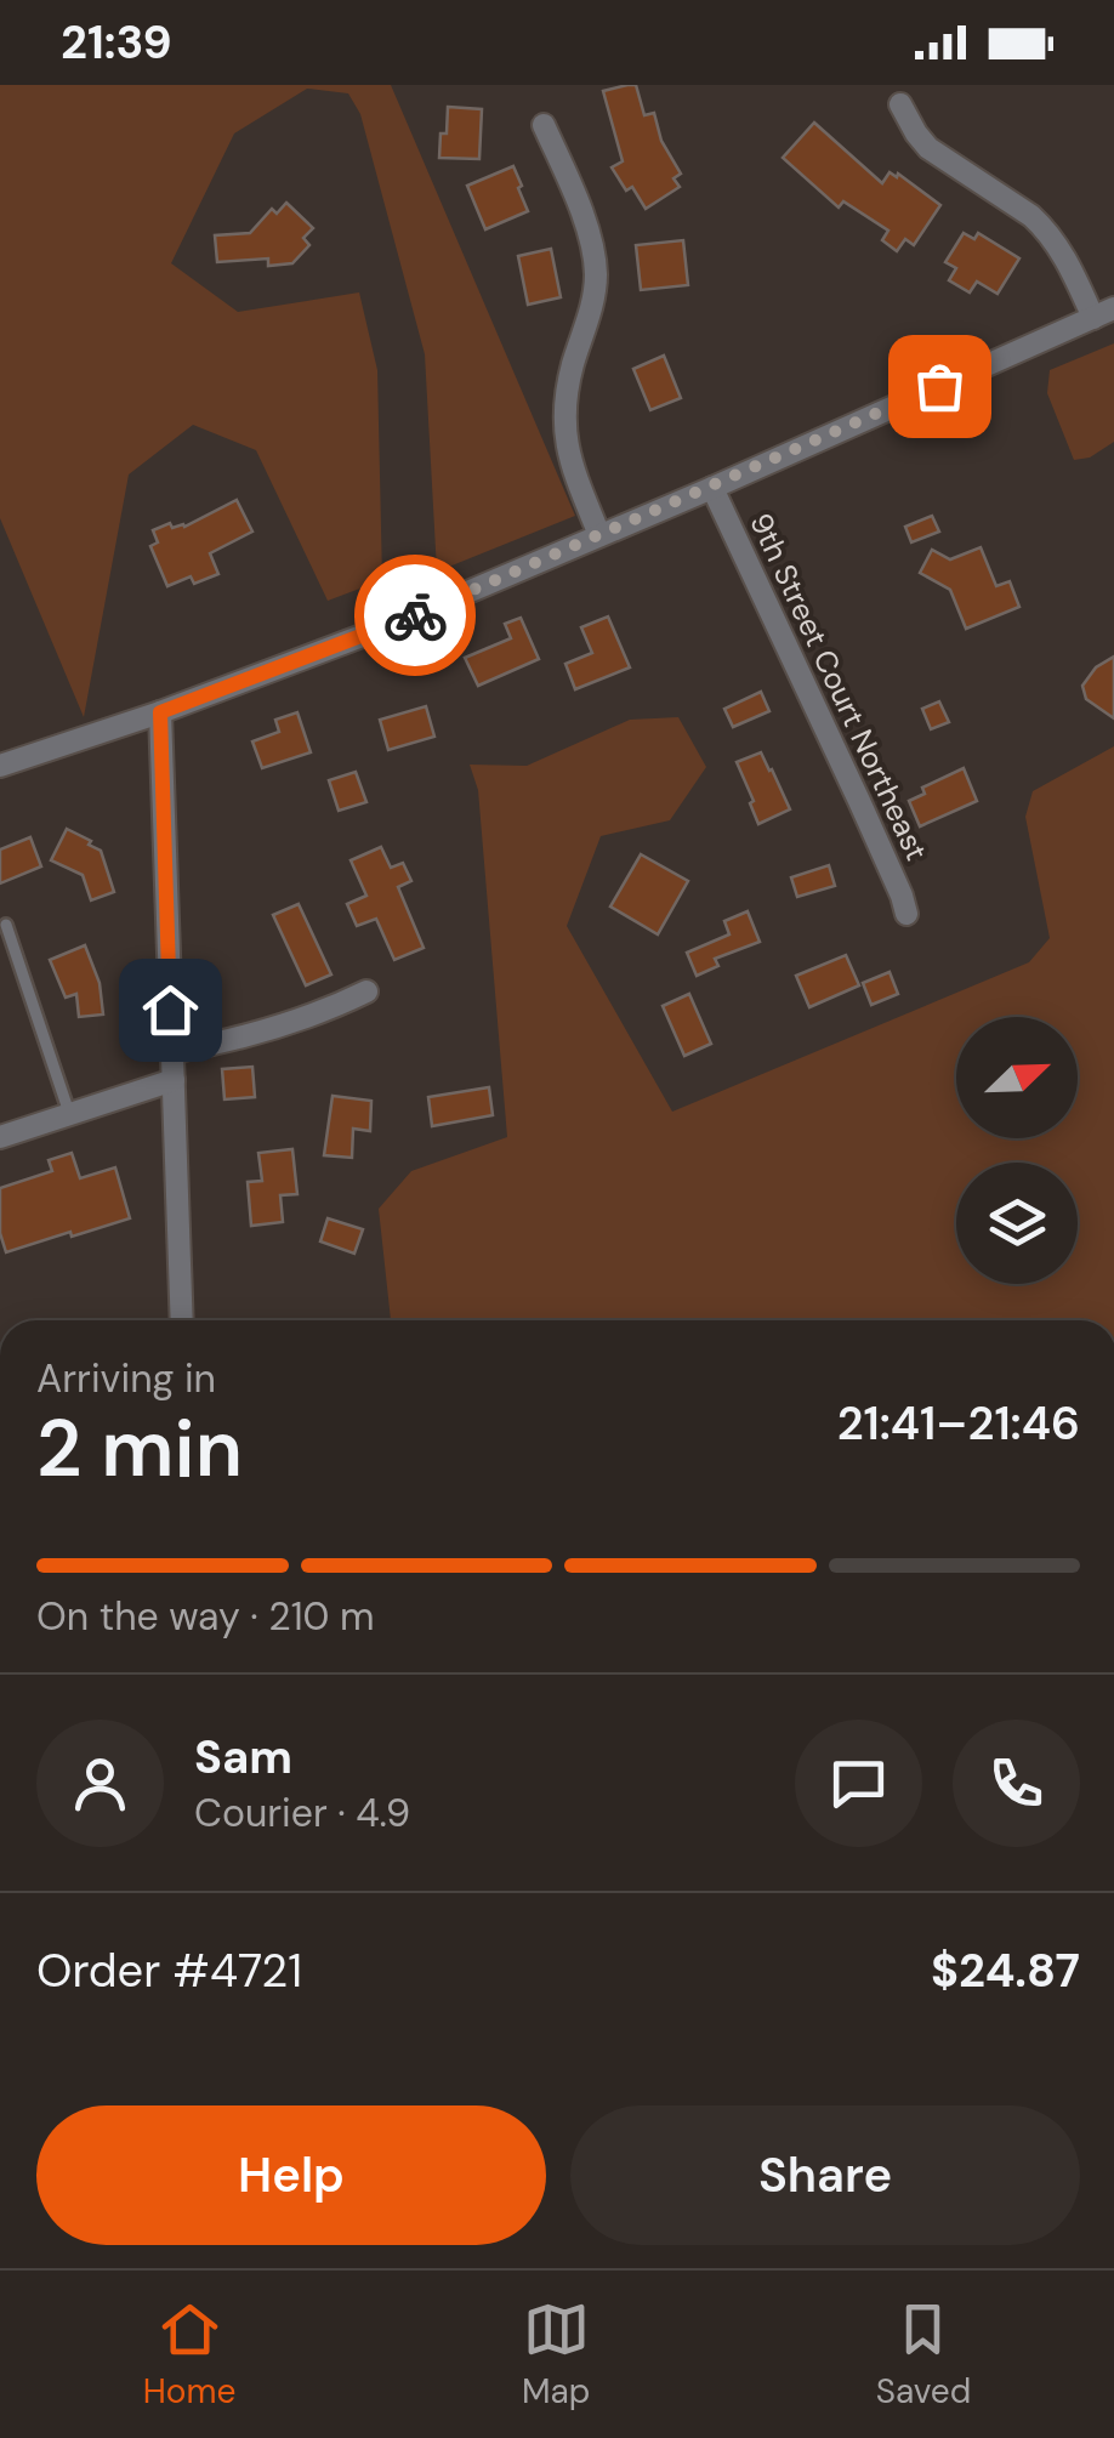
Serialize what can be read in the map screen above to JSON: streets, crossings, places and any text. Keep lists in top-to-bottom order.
{
  "streets": {
    "street": ["9th Street Court Northeast"]
  },
  "north": "top right",
  "page": {
    "status": "21:39",
    "heading": ["2 min", "Arriving in", "21:41–21:46"],
    "panel": [
      "Sam",
      "Courier · 4.9",
      "Order #4721",
      "$24.87"
    ],
    "bar": "On the way · 210 m",
    "buttons": ["Help", "Share"],
    "tabs": ["Home", "Map", "Saved"]
  }
}
